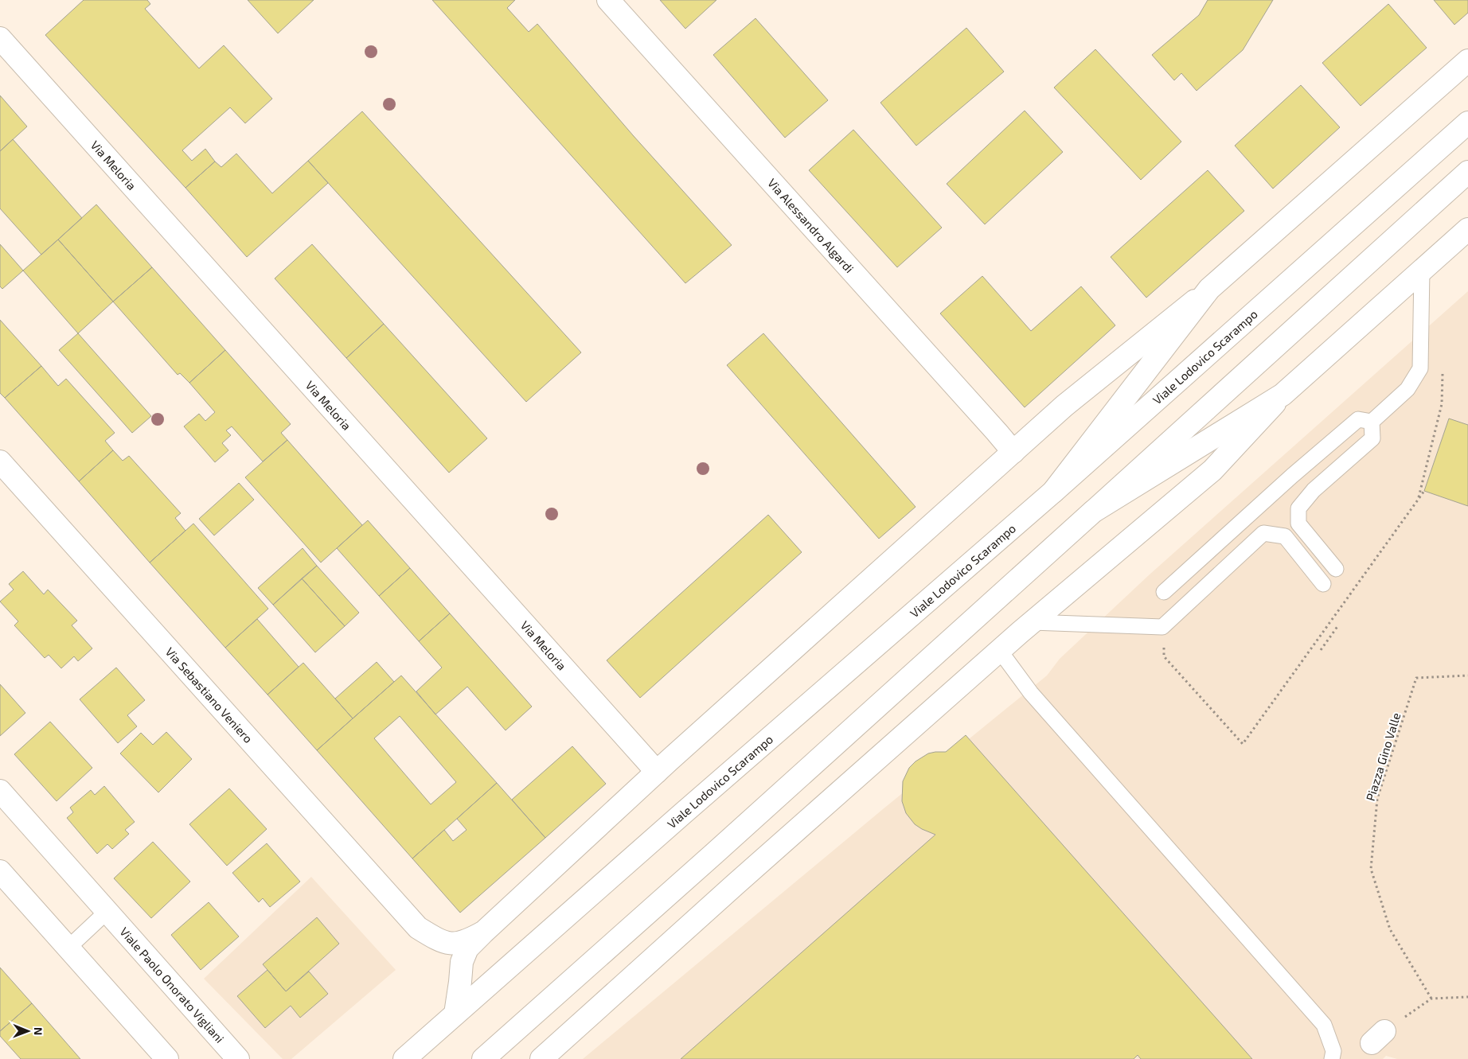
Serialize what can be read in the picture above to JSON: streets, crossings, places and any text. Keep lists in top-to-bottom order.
{
  "streets": {
    "main road": [
      "Via Meloria",
      "Via Alessandro Algardi",
      "Viale Lodovico Scarampo",
      "Via Sebastiano Veniero",
      "Viale Paolo Onorato Vigliani"
    ],
    "path": ["Piazza Gino Valle"]
  },
  "north": "right"
}
